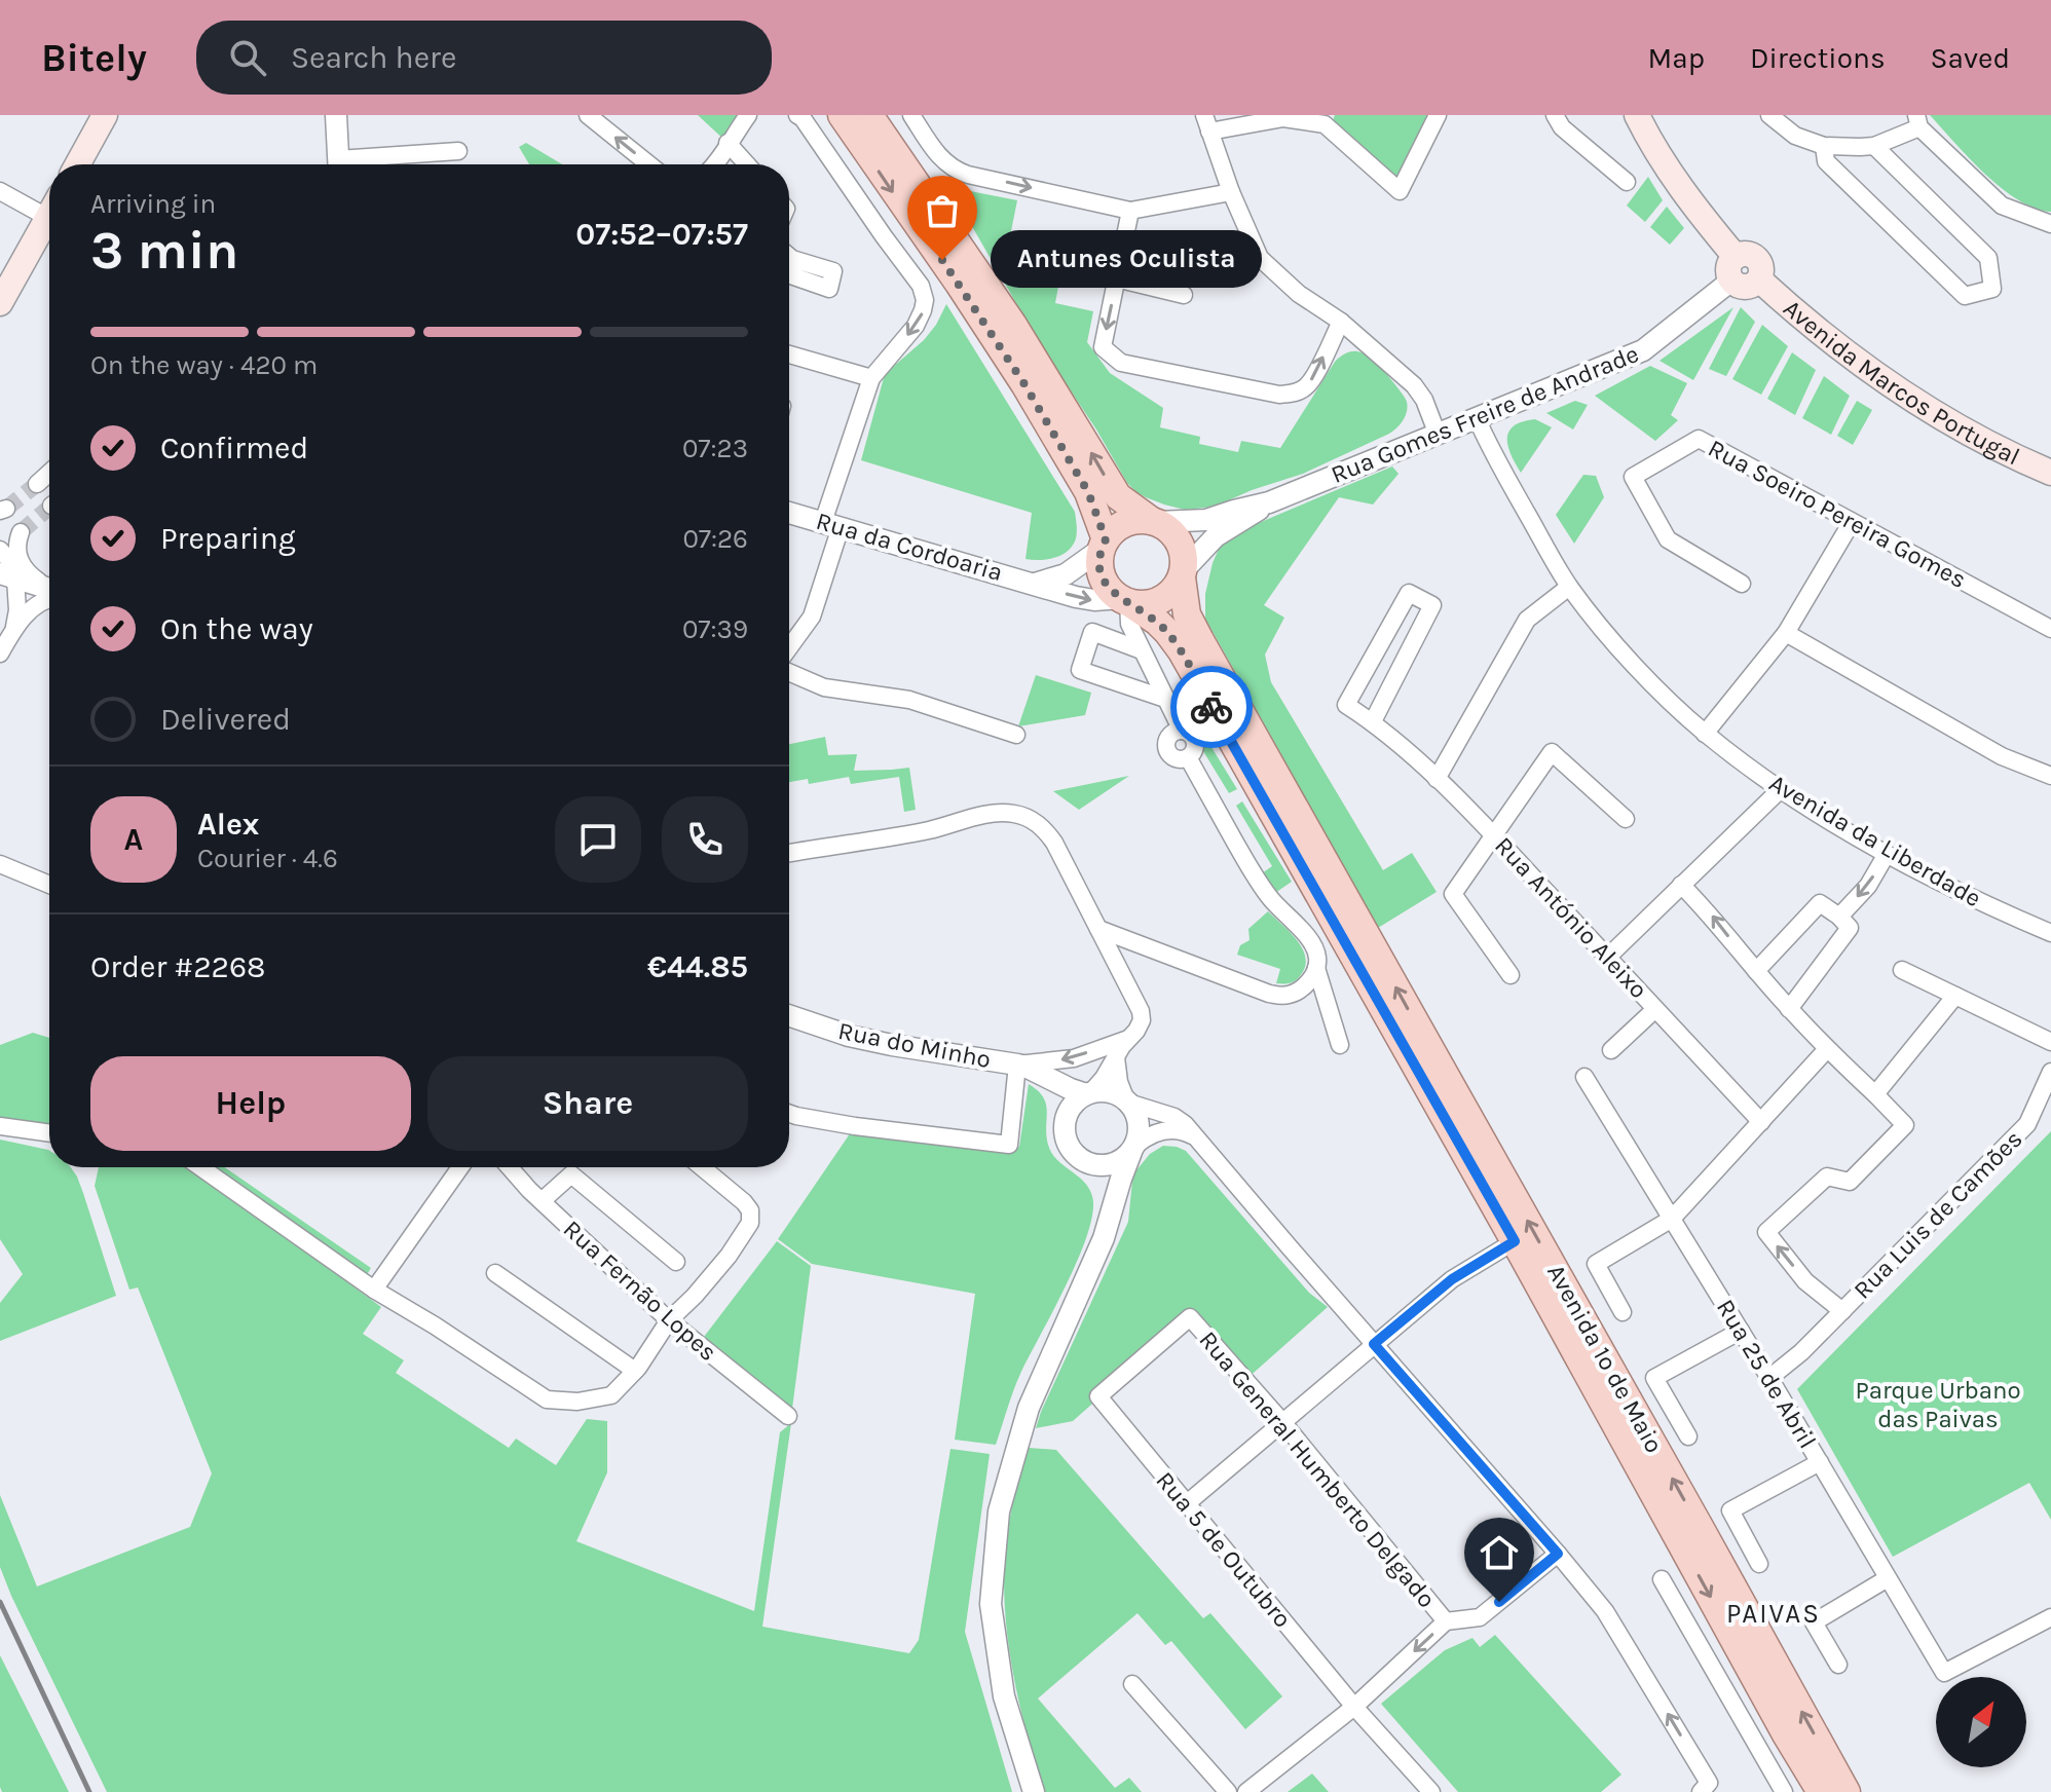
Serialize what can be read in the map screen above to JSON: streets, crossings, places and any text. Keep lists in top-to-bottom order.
{
  "streets": {
    "main road": ["Avenida Marcos Portugal", "Avenida 1º de Maio"],
    "street": [
      "Rua Gomes Freire de Andrade",
      "Rua Soeiro Pereira Gomes",
      "Rua da Cordoaria",
      "Avenida da Liberdade",
      "Rua António Aleixo",
      "Rua do Minho",
      "Rua Luis de Camões",
      "Rua Fernão Lopes",
      "Rua 25 de Abril",
      "Rua General Humberto Delgado",
      "Rua 5 de Outubro"
    ]
  },
  "crossings": [
    ["Avenida Marcos Portugal", "Rua Gomes Freire de Andrade"],
    ["Rua Gomes Freire de Andrade", "Avenida da Liberdade"],
    ["Rua da Cordoaria", "Avenida 1º de Maio"],
    ["Rua Luis de Camões", "Rua 25 de Abril"],
    ["Avenida 1º de Maio", "Rua 25 de Abril"],
    ["Rua General Humberto Delgado", "Rua 5 de Outubro"]
  ],
  "districts": ["PAIVAS"],
  "parks": ["Parque Urbano das Paivas"],
  "places": ["Antunes Oculista"],
  "north": "top right",
  "page": {
    "header": "Bitely",
    "search": "Search here",
    "nav": ["Map", "Directions", "Saved"],
    "heading": ["3 min", "Arriving in", "07:52–07:57"],
    "panel": [
      "Alex",
      "Courier · 4.6",
      "Order #2268",
      "€44.85"
    ],
    "bubble": "Antunes Oculista",
    "bar": "On the way · 420 m",
    "list": [
      ["Confirmed", "07:23"],
      ["Preparing", "07:26"],
      ["On the way", "07:39"],
      "Delivered"
    ],
    "round": "A",
    "buttons": ["Help", "Share"]
  }
}
